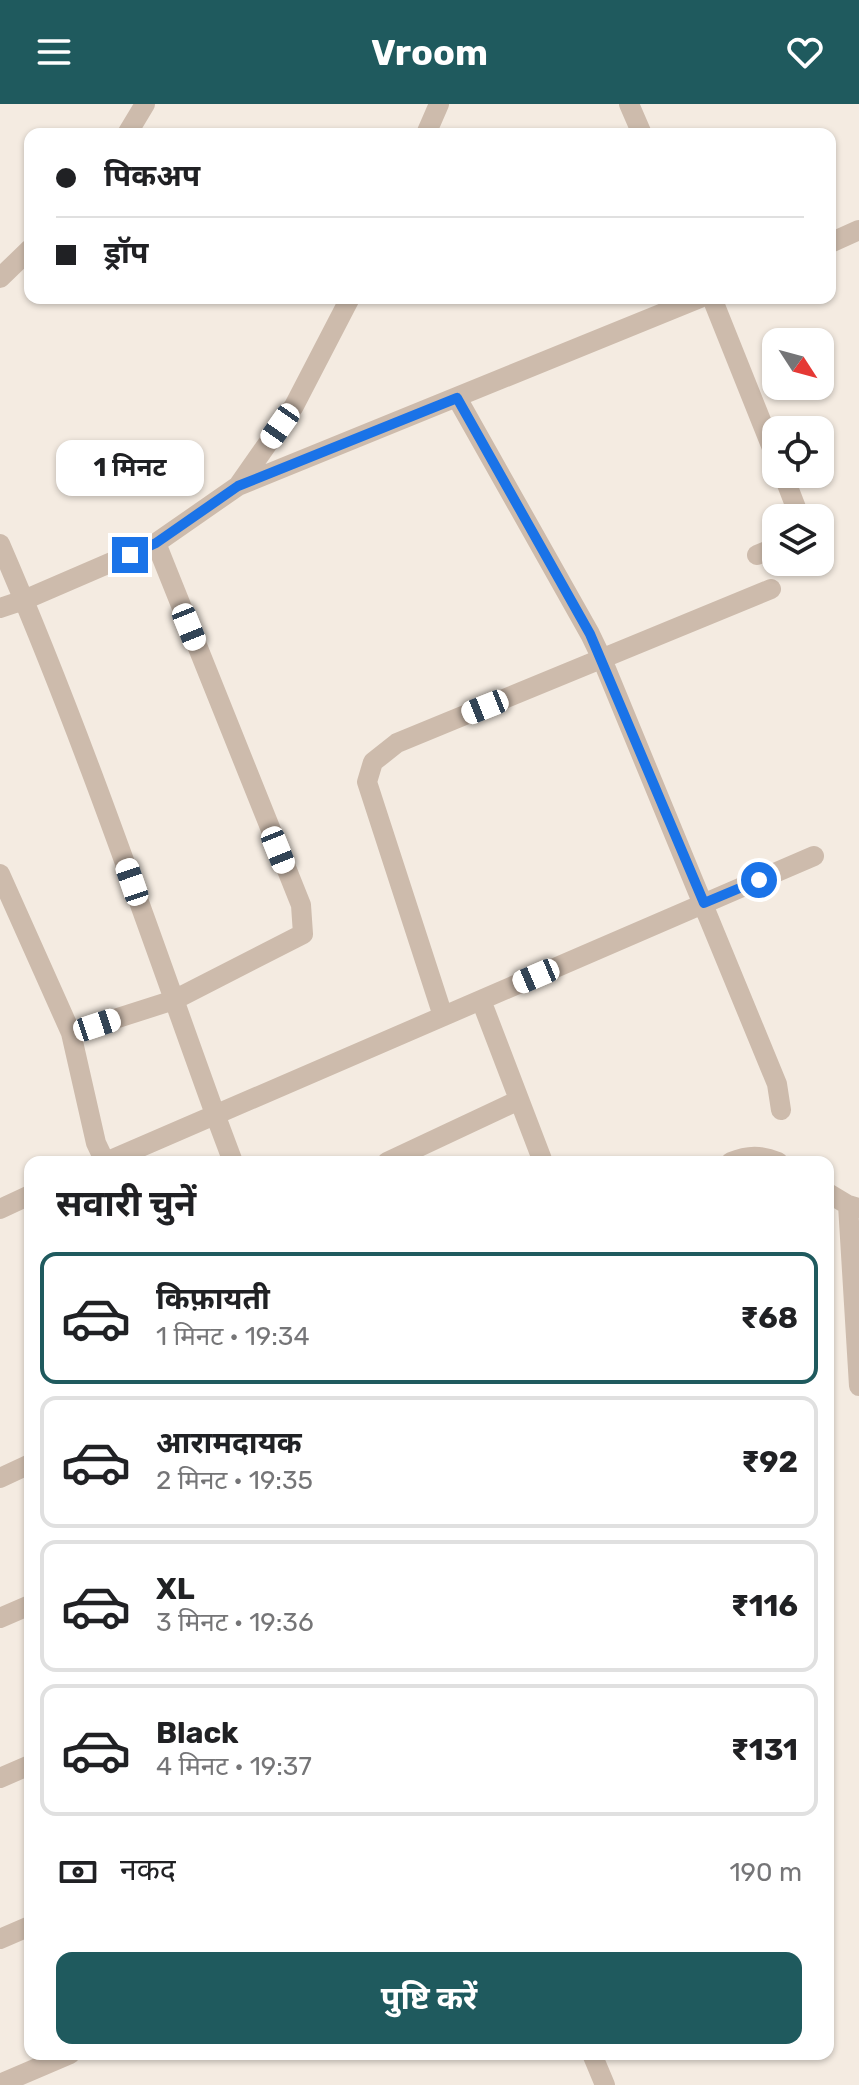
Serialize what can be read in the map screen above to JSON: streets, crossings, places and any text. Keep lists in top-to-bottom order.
{
  "north": "bottom right",
  "page": {
    "header": "Vroom",
    "banner": ["पिकअप", "ड्रॉप"],
    "bubble": "1 मिनट",
    "heading": "सवारी चुनें",
    "list": [
      {
        "name": "किफ़ायती",
        "note": "1 मिनट · 19:34",
        "value": "₹68"
      },
      {
        "name": "आरामदायक",
        "note": "2 मिनट · 19:35",
        "value": "₹92"
      },
      {
        "name": "XL",
        "note": "3 मिनट · 19:36",
        "value": "₹116"
      },
      {
        "name": "Black",
        "note": "4 मिनट · 19:37",
        "value": "₹131"
      }
    ],
    "pay": ["नकद", "190 m"],
    "buttons": "पुष्टि करें"
  }
}
